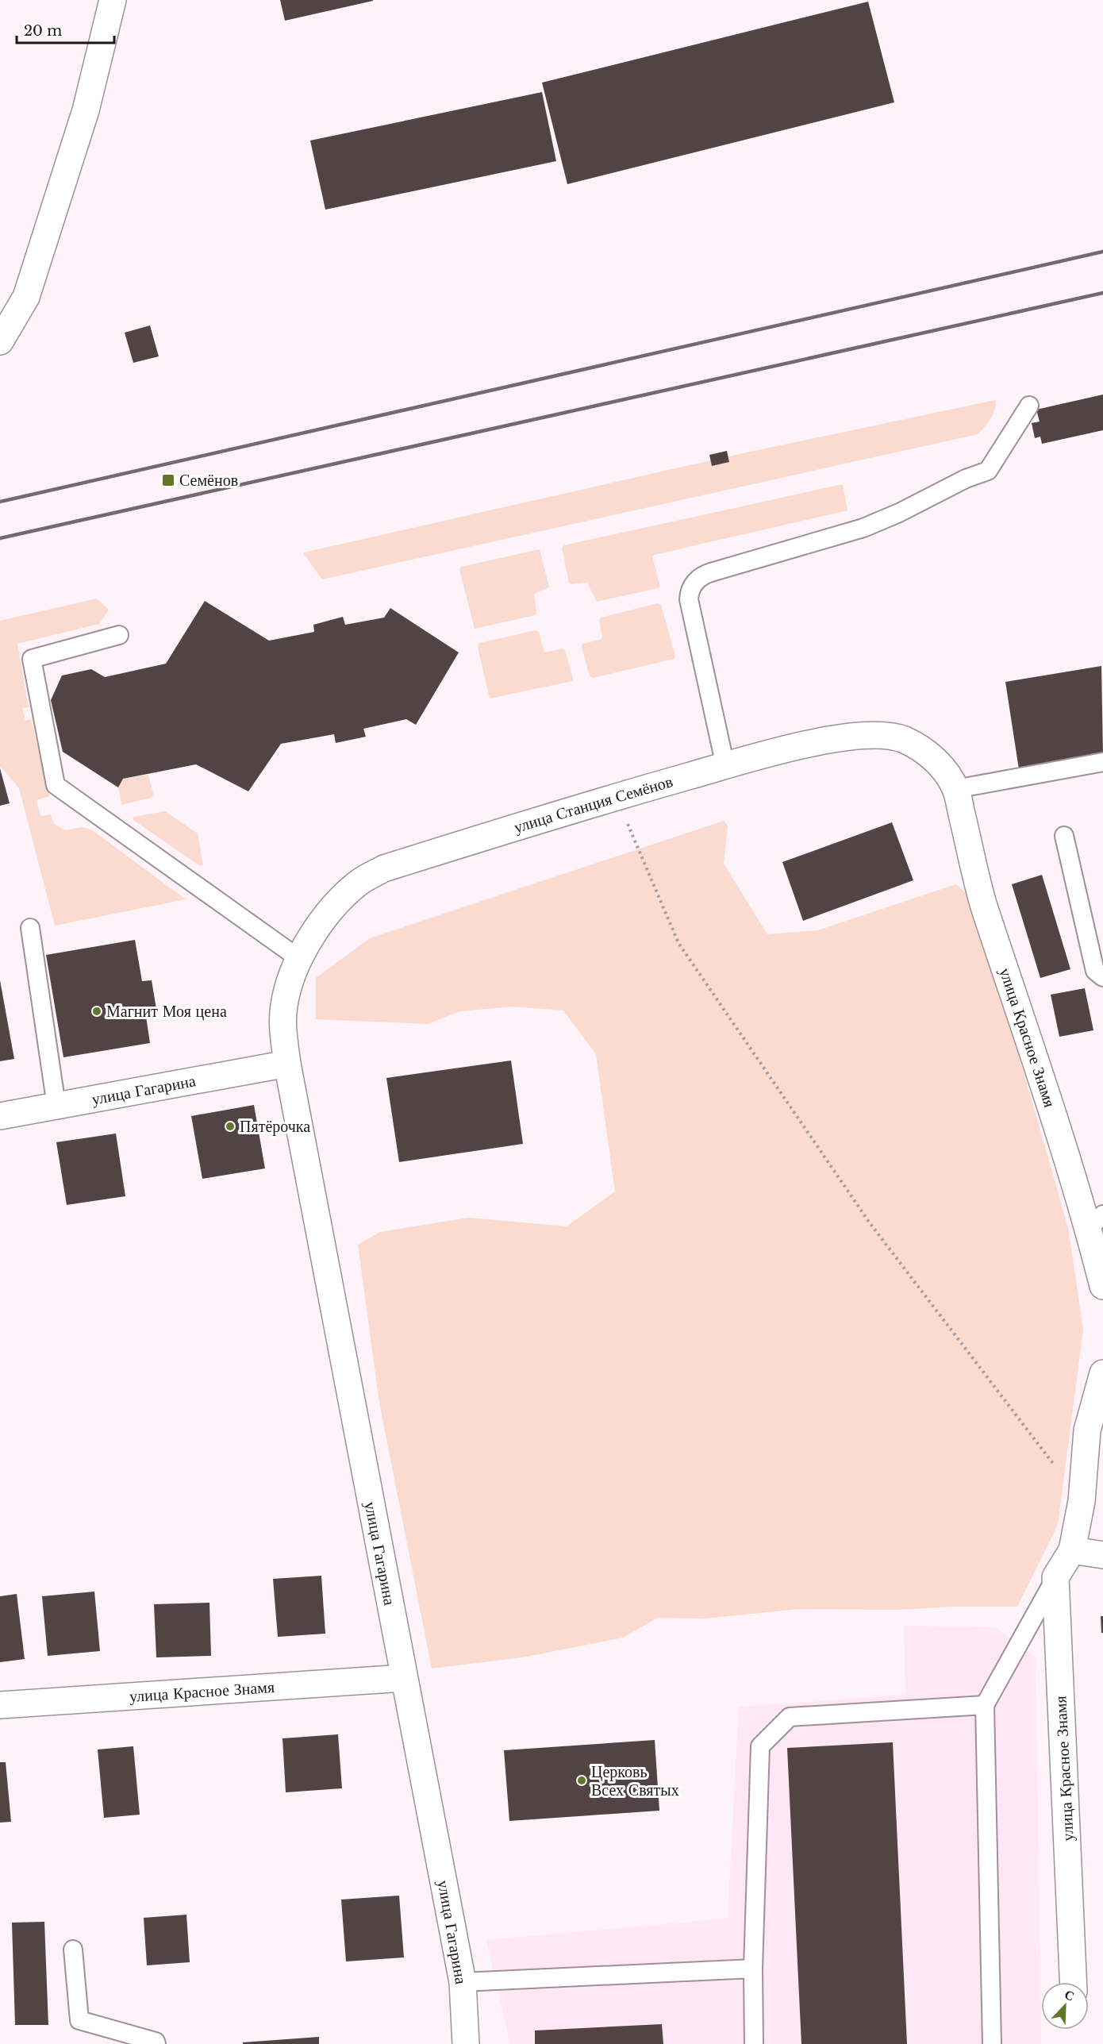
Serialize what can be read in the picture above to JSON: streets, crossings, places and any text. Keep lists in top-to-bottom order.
{
  "streets": {
    "street": ["улица Станция Семёнов", "улица Красное Знамя", "улица Гагарина"]
  },
  "crossings": [
    ["улица Станция Семёнов", "улица Красное Знамя"],
    ["улица Станция Семёнов", "улица Гагарина"],
    ["улица Красное Знамя", "улица Гагарина"]
  ],
  "places": {
    "transit": ["Семёнов"],
    "other": ["Магнит Моя цена", "Пятёрочка", "Церковь Всех Святых"]
  },
  "scale_bar": "20 m",
  "north": "top right"
}
